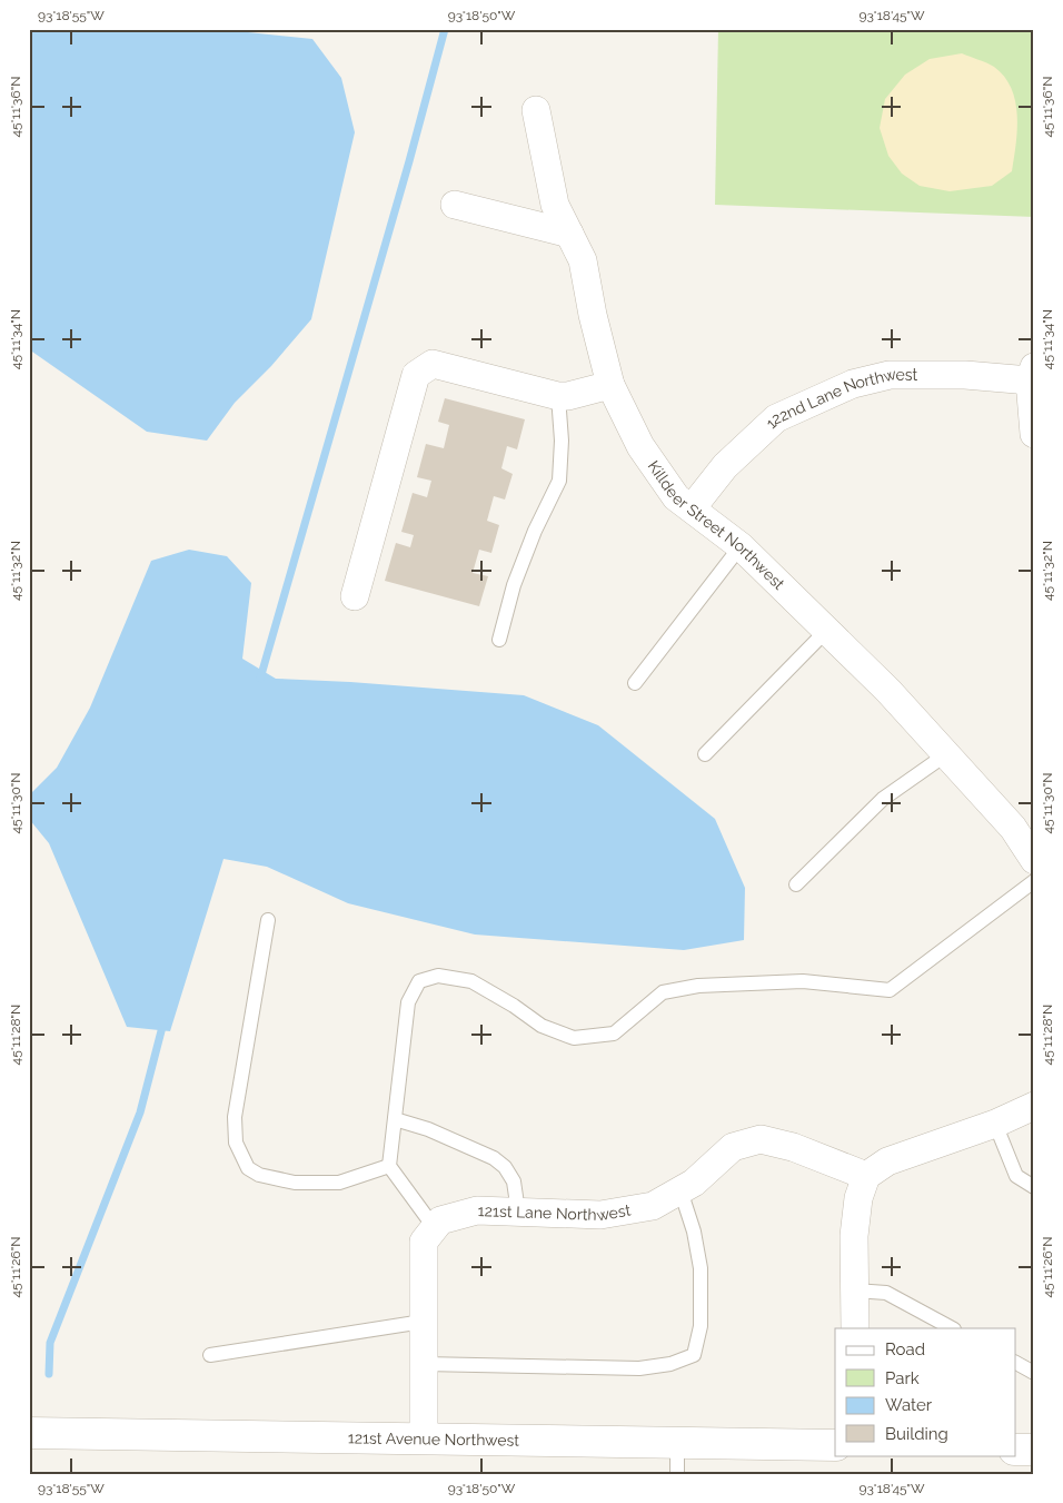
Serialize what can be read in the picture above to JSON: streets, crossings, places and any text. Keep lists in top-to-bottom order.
{
  "streets": {
    "street": [
      "122nd Lane Northwest",
      "Killdeer Street Northwest",
      "121st Lane Northwest",
      "121st Avenue Northwest"
    ]
  },
  "crossings": [
    ["122nd Lane Northwest", "Killdeer Street Northwest"]
  ],
  "legend": [
    "Road",
    "Park",
    "Water",
    "Building"
  ],
  "coordinates": [
    "93°18'55\"W",
    "93°18'50\"W",
    "93°18'45\"W",
    "45°11'36\"N",
    "45°11'34\"N",
    "45°11'32\"N",
    "45°11'30\"N",
    "45°11'28\"N",
    "45°11'26\"N"
  ]
}
